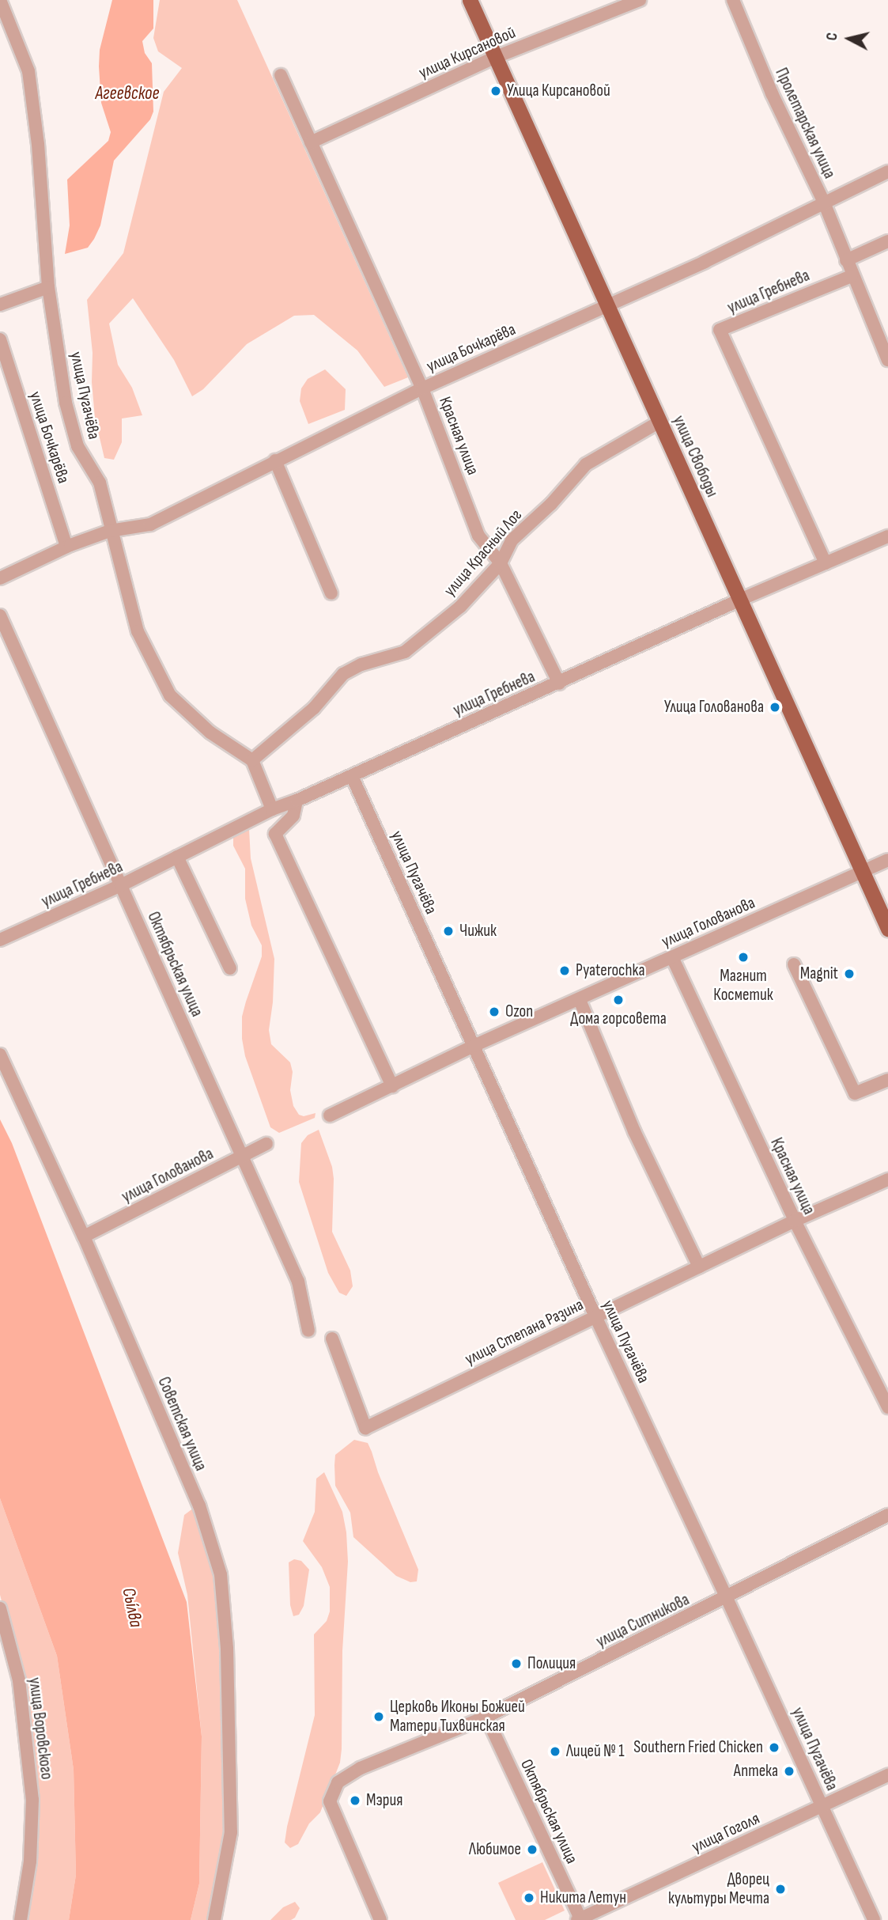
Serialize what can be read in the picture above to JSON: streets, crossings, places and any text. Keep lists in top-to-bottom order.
{
  "streets": {
    "main road": ["улица Свободы"],
    "street": [
      "улица Кирсановой",
      "Пролетарская улица",
      "улица Гребнева",
      "улица Бочкарёва",
      "улица Пугачёва",
      "Красная улица",
      "улица Красный Лог",
      "улица Голованова",
      "Октябрьская улица",
      "улица Степана Разина",
      "Советская улица",
      "улица Ситникова",
      "улица Воровского",
      "улица Гоголя"
    ]
  },
  "crossings": [
    ["улица Кирсановой", "Красная улица"],
    ["улица Кирсановой", "улица Свободы"],
    ["Пролетарская улица", "улица Гребнева"],
    ["Пролетарская улица", "улица Бочкарёва"],
    ["улица Гребнева", "улица Пугачёва"],
    ["улица Гребнева", "Красная улица"],
    ["улица Гребнева", "улица Свободы"],
    ["улица Гребнева", "Октябрьская улица"],
    ["улица Бочкарёва", "улица Пугачёва"],
    ["улица Бочкарёва", "Красная улица"],
    ["улица Бочкарёва", "улица Свободы"],
    ["улица Пугачёва", "улица Красный Лог"],
    ["улица Пугачёва", "улица Голованова"],
    ["улица Пугачёва", "улица Степана Разина"],
    ["улица Пугачёва", "улица Ситникова"],
    ["улица Пугачёва", "улица Гоголя"],
    ["Красная улица", "улица Красный Лог"],
    ["Красная улица", "улица Голованова"],
    ["Красная улица", "улица Степана Разина"],
    ["улица Свободы", "улица Красный Лог"],
    ["улица Свободы", "улица Голованова"],
    ["улица Голованова", "Октябрьская улица"],
    ["улица Голованова", "Советская улица"],
    ["Октябрьская улица", "улица Ситникова"],
    ["Октябрьская улица", "улица Гоголя"]
  ],
  "water": ["Агеевское", "Сы́лва"],
  "places": [
    "Улица Кирсановой",
    "Улица Голованова",
    "Чижик",
    "Магнит Косметик",
    "Pyaterochka",
    "Magnit",
    "Дома горсовета",
    "Ozon",
    "Полиция",
    "Церковь Иконы Божией Матери Тихвинская",
    "Southern Fried Chicken",
    "Лицей № 1",
    "Аптека",
    "Мэрия",
    "Любимое",
    "Дворец культуры Мечта",
    "Никита Летун"
  ],
  "north": "left"
}
